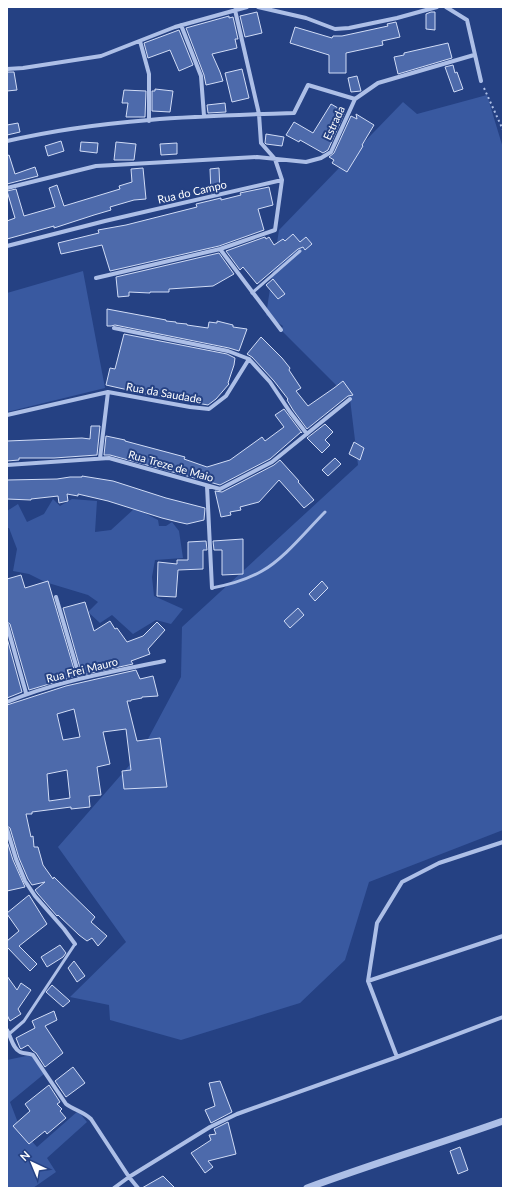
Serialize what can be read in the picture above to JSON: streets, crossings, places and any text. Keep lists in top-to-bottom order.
{
  "streets": {
    "street": [
      "Estrada",
      "Rua do Campo",
      "Rua da Saudade",
      "Rua Treze de Maio",
      "Rua Frei Mauro"
    ]
  },
  "north": "top left"
}
